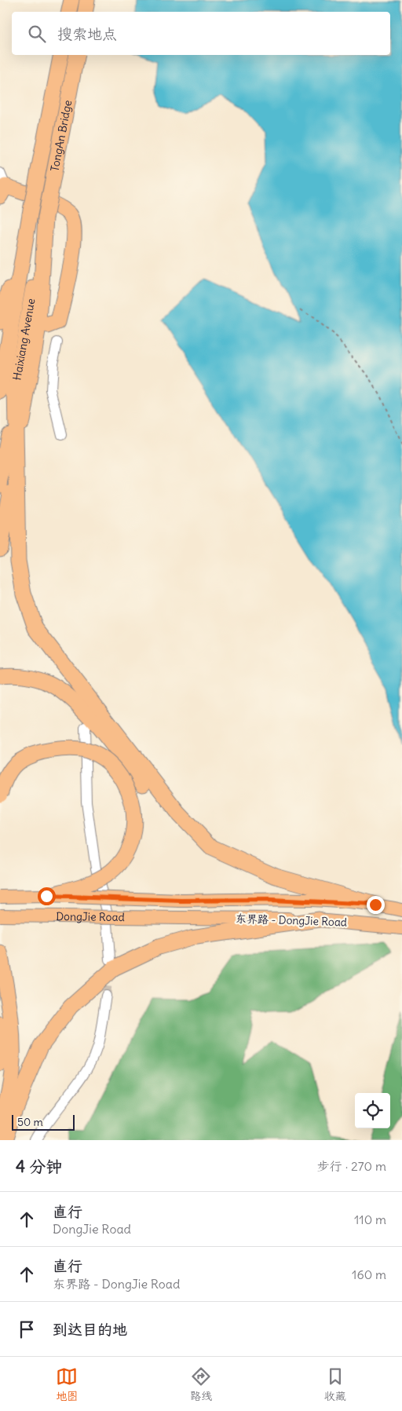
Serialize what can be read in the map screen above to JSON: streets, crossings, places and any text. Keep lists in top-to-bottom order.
{
  "streets": {
    "highway": ["TongAn Bridge", "Haixiang Avenue"],
    "main road": ["DongJie Road", "东界路 - DongJie Road"]
  },
  "crossings": [
    ["TongAn Bridge", "Haixiang Avenue"],
    ["DongJie Road", "东界路 - DongJie Road"]
  ],
  "scale_bar": "50 m",
  "page": {
    "search": "搜索地点",
    "scale": "50 m",
    "heading": ["4 分钟", "步行 · 270 m"],
    "list": [
      ["直行", "DongJie Road", "110 m"],
      ["直行", "东界路 - DongJie Road", "160 m"],
      "到达目的地"
    ],
    "nav": ["地图", "路线", "收藏"]
  }
}
